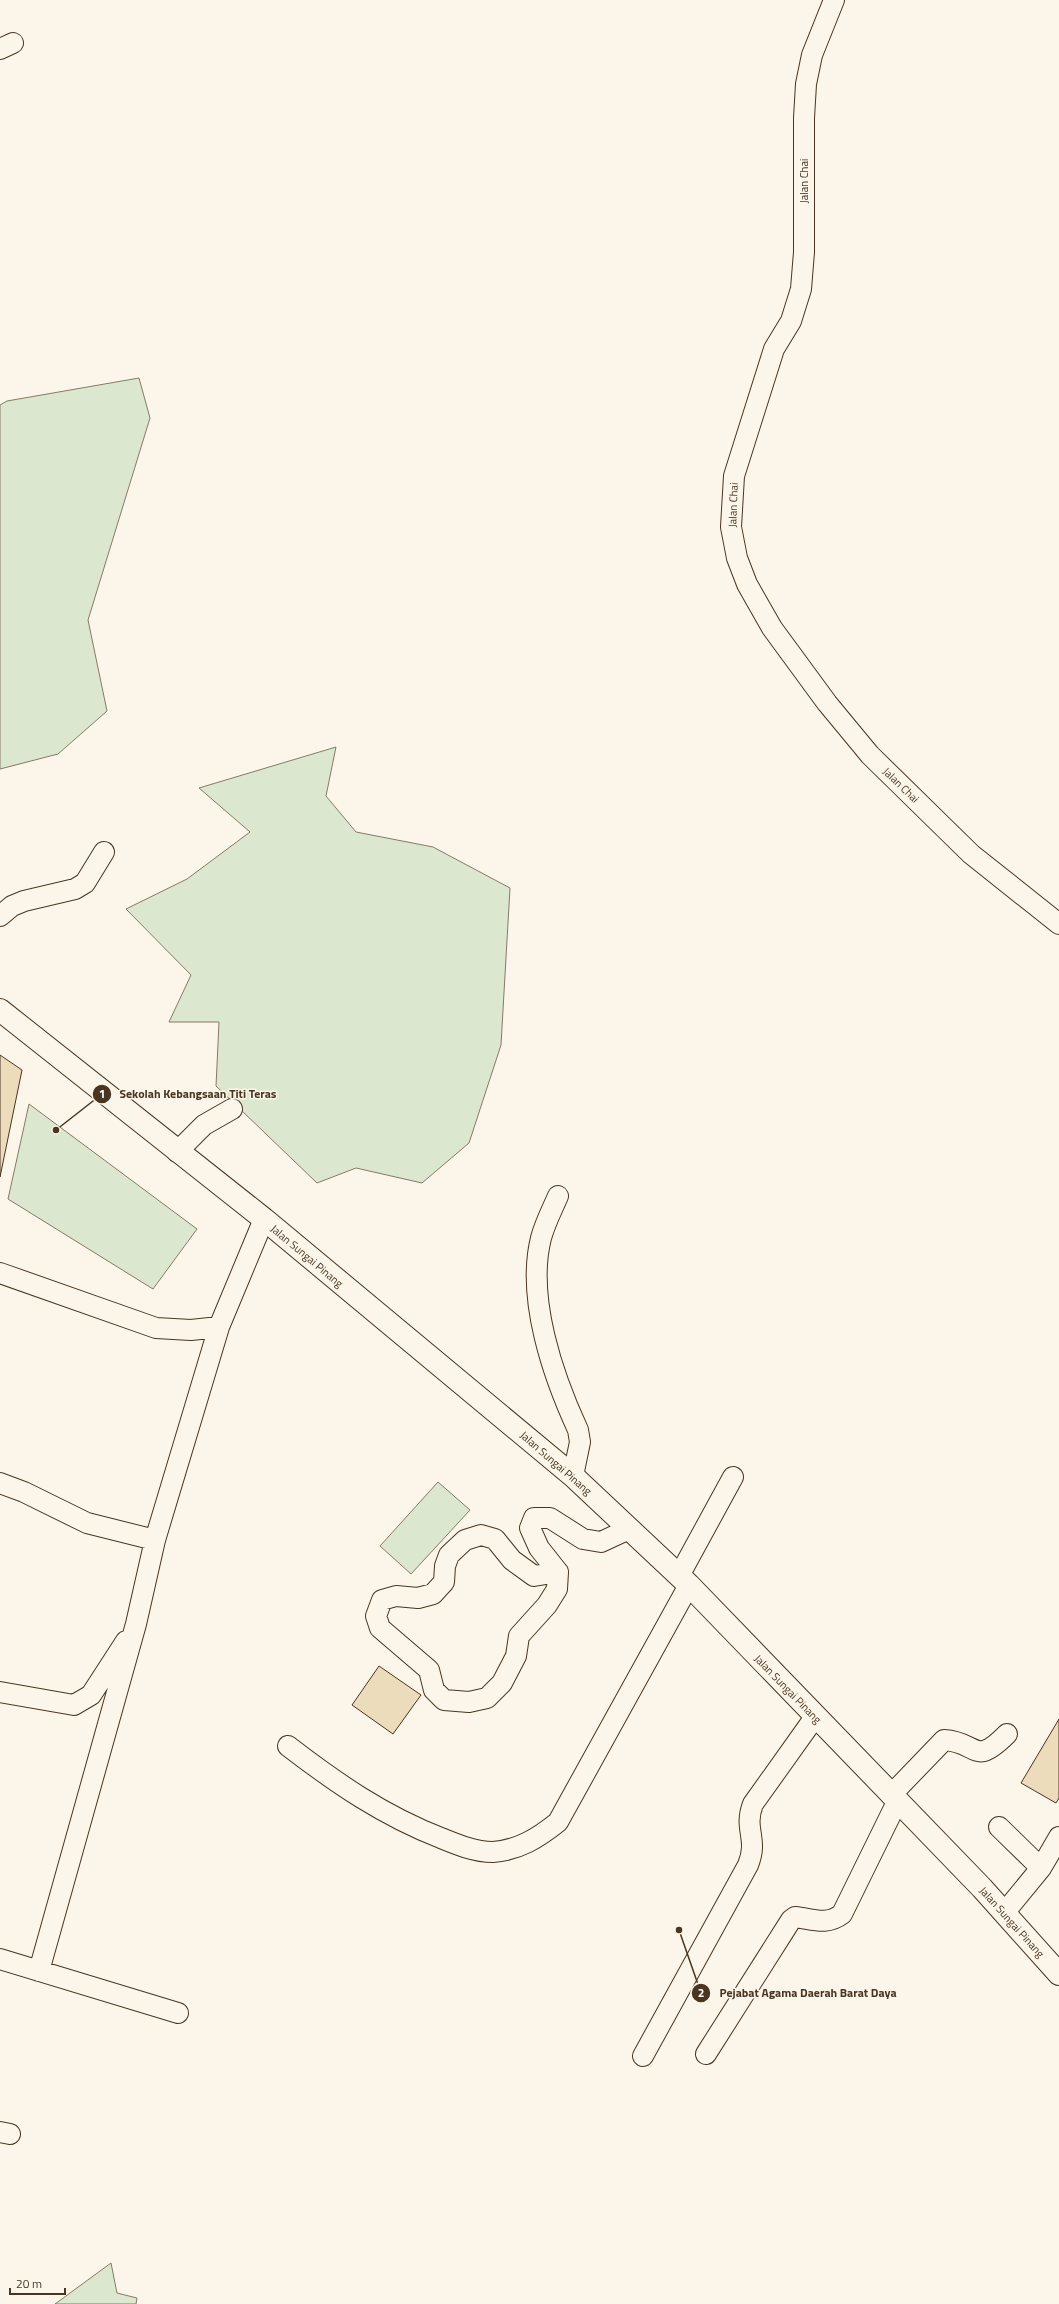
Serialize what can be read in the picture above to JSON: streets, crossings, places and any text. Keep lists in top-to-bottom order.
{
  "streets": {
    "main road": ["Jalan Sungai Pinang"],
    "street": ["Jalan Chai"]
  },
  "places": ["Sekolah Kebangsaan Titi Teras", "Pejabat Agama Daerah Barat Daya"],
  "scale_bar": "20 m"
}
